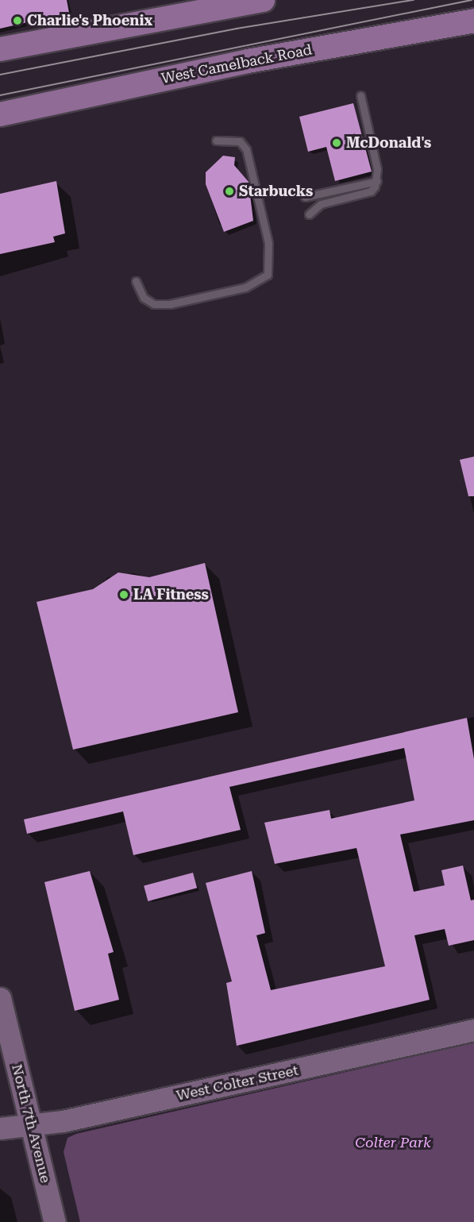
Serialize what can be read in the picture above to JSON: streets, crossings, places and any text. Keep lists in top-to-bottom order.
{
  "streets": {
    "main road": ["West Camelback Road"],
    "street": ["West Colter Street", "North 7th Avenue"]
  },
  "crossings": [
    ["West Colter Street", "North 7th Avenue"]
  ],
  "parks": ["Colter Park"],
  "places": [
    "Charlie's Phoenix",
    "McDonald's",
    "Starbucks",
    "LA Fitness"
  ]
}
